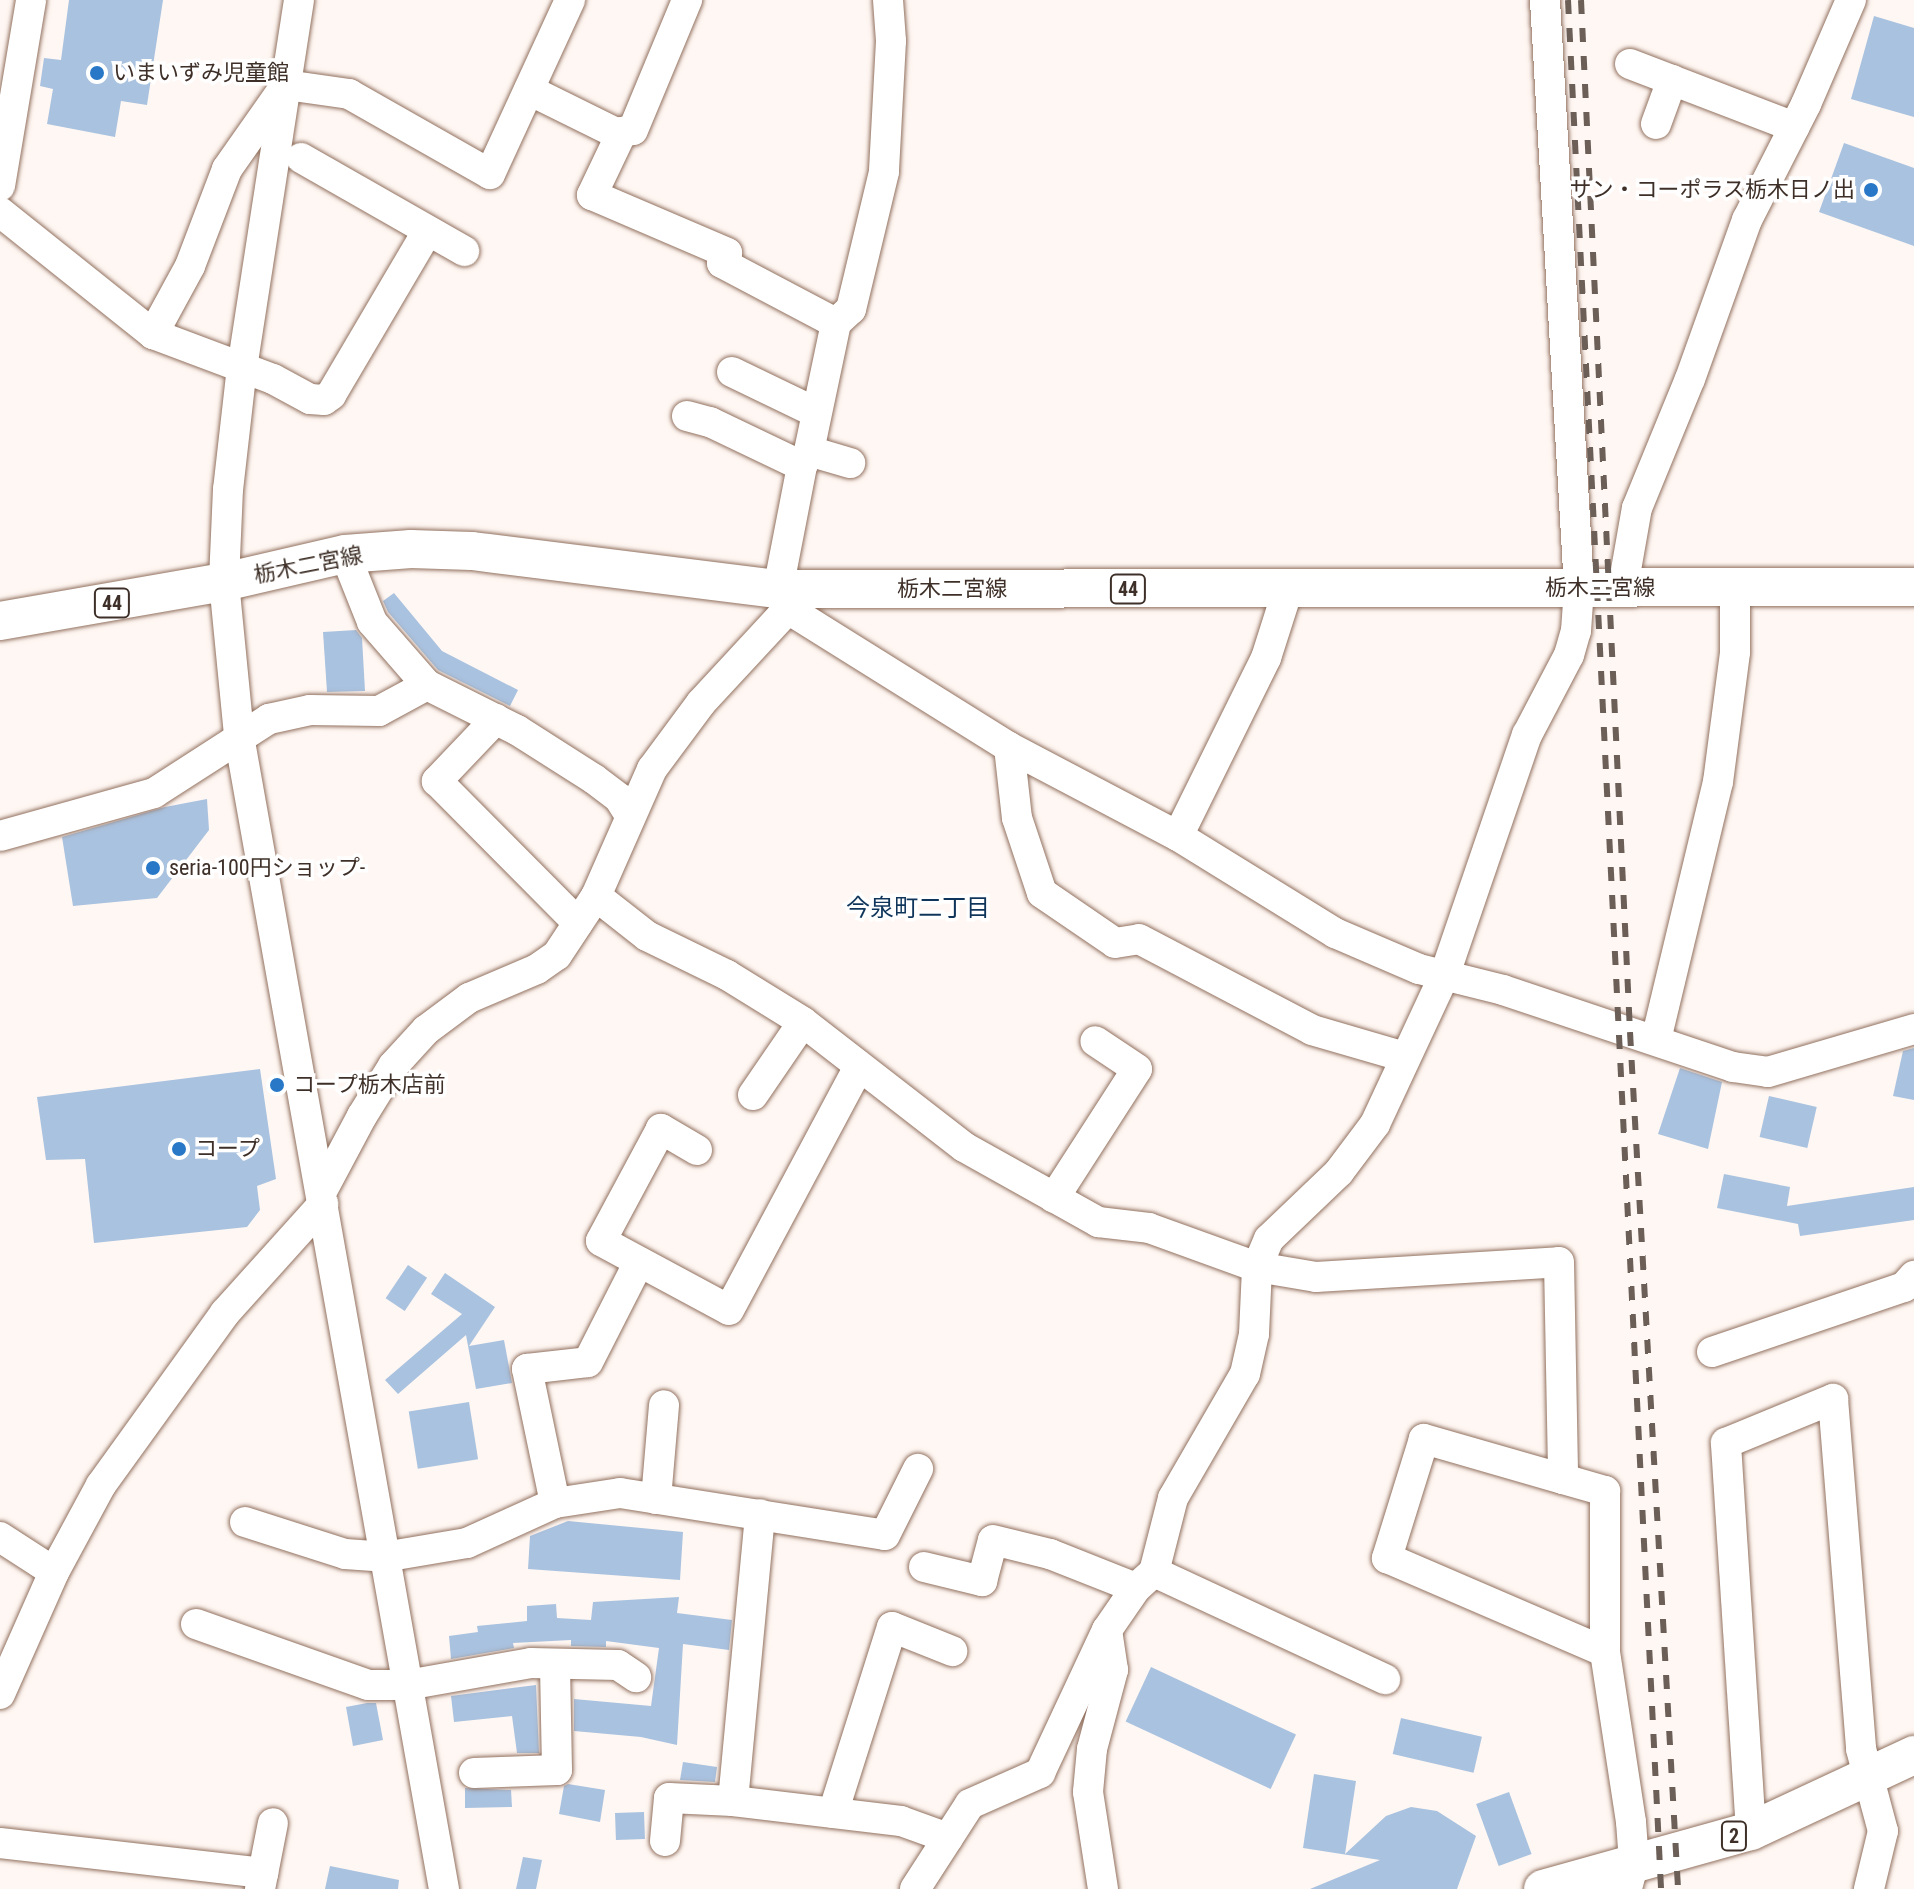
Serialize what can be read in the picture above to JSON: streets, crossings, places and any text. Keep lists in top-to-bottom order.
{
  "streets": {
    "main road": ["栃木二宮線", "44", "2"]
  },
  "districts": ["今泉町二丁目"],
  "places": [
    "いまいずみ児童館",
    "サン・コーポラス栃木日ノ出",
    "seria-100円ショップ-",
    "コープ栃木店前",
    "コープ"
  ]
}
